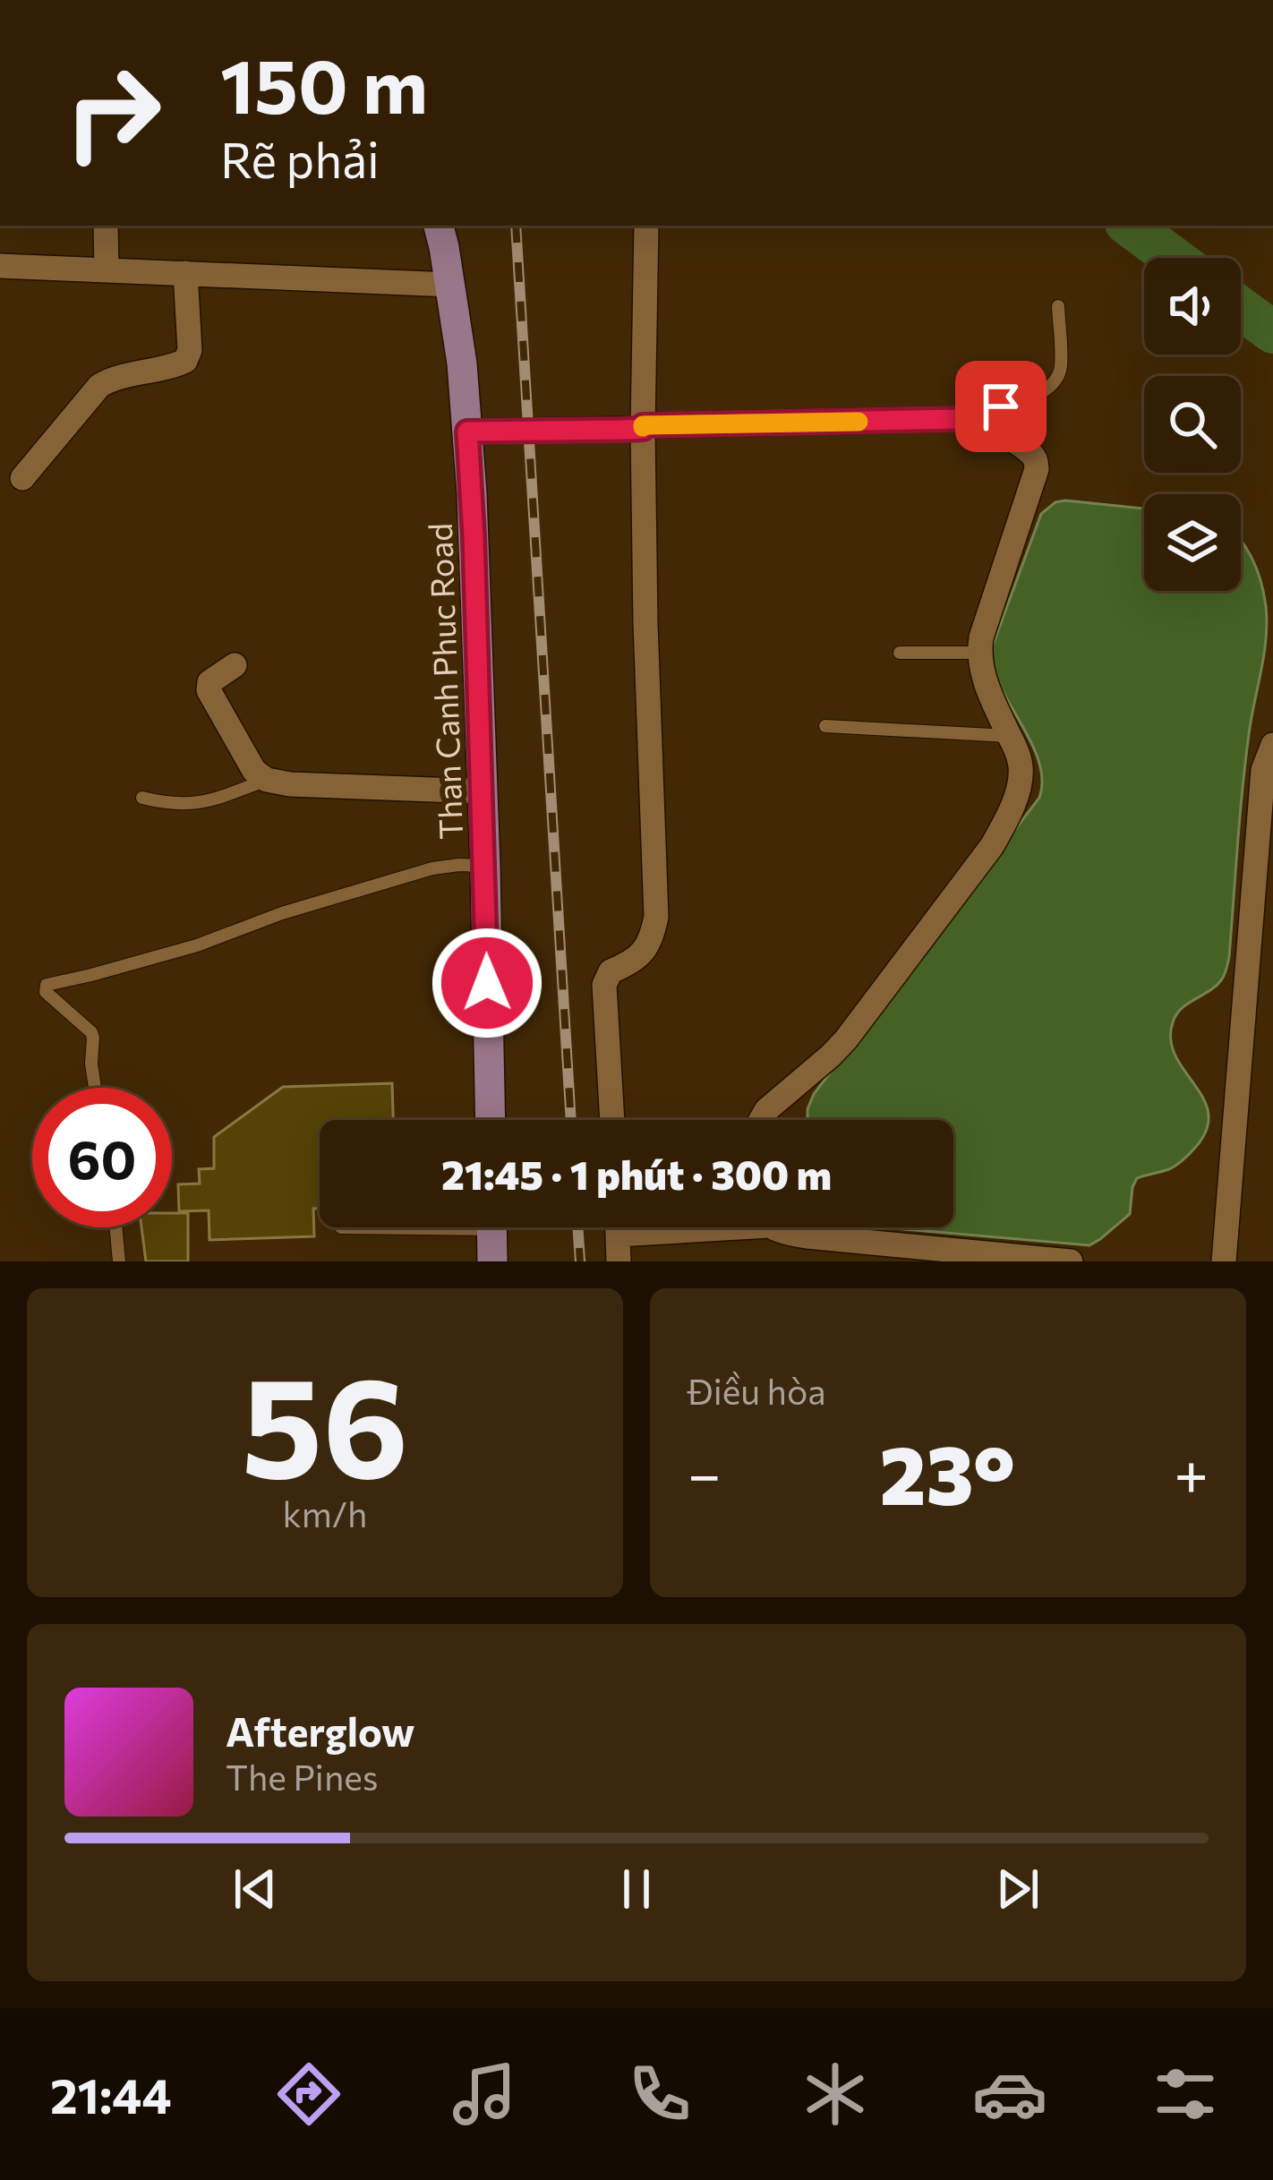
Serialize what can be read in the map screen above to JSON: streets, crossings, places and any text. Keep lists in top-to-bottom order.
{
  "streets": {
    "main road": ["Than Canh Phuc Road"]
  },
  "page": {
    "turn": ["150 m", "Rẽ phải"],
    "limit": "60",
    "trip": "21:45 · 1 phút · 300 m",
    "tile": [
      ["56", "km/h"],
      "Điều hòa"
    ],
    "heat": ["−", "23°", "+"],
    "song": ["Afterglow", "The Pines"],
    "tabs": "21:44"
  }
}
